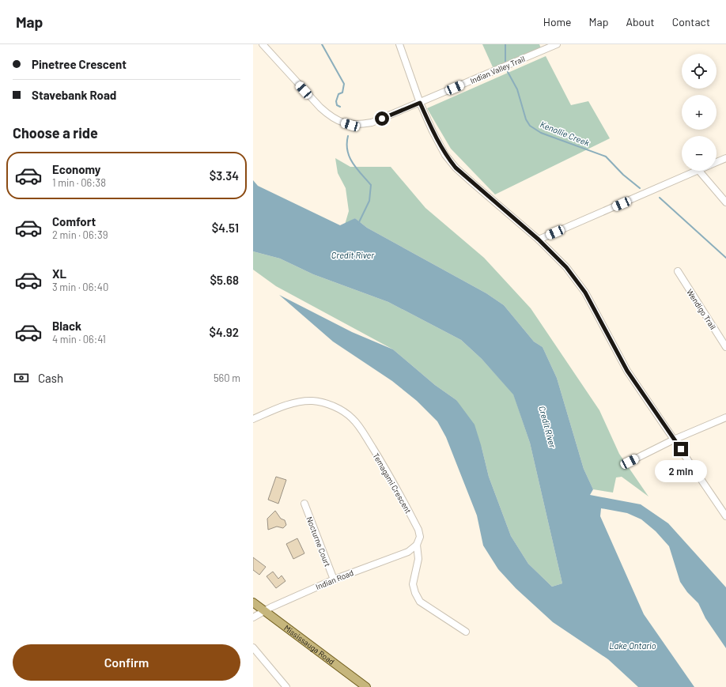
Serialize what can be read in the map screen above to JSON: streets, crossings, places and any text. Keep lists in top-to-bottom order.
{
  "streets": {
    "main road": ["Mississauga Road"],
    "street": [
      "Indian Valley Trail",
      "Wendigo Trail",
      "Temagami Crescent",
      "Nocturne Court",
      "Indian Road"
    ]
  },
  "crossings": [
    ["Temagami Crescent", "Indian Road"],
    ["Nocturne Court", "Indian Road"],
    ["Indian Road", "Mississauga Road"]
  ],
  "water": ["Kenollie Creek", "Credit River", "Lake Ontario"],
  "page": {
    "header": "Map",
    "nav": [
      "Home",
      "Map",
      "About",
      "Contact"
    ],
    "banner": ["Pinetree Crescent", "Stavebank Road"],
    "map_buttons": ["+", "−"],
    "heading": "Choose a ride",
    "list": [
      {
        "name": "Economy",
        "note": "1 min · 06:38",
        "value": "$3.34"
      },
      {
        "name": "Comfort",
        "note": "2 min · 06:39",
        "value": "$4.51"
      },
      {
        "name": "XL",
        "note": "3 min · 06:40",
        "value": "$5.68"
      },
      {
        "name": "Black",
        "note": "4 min · 06:41",
        "value": "$4.92"
      }
    ],
    "pay": ["Cash", "560 m"],
    "bubble": "2 min",
    "buttons": "Confirm"
  }
}
